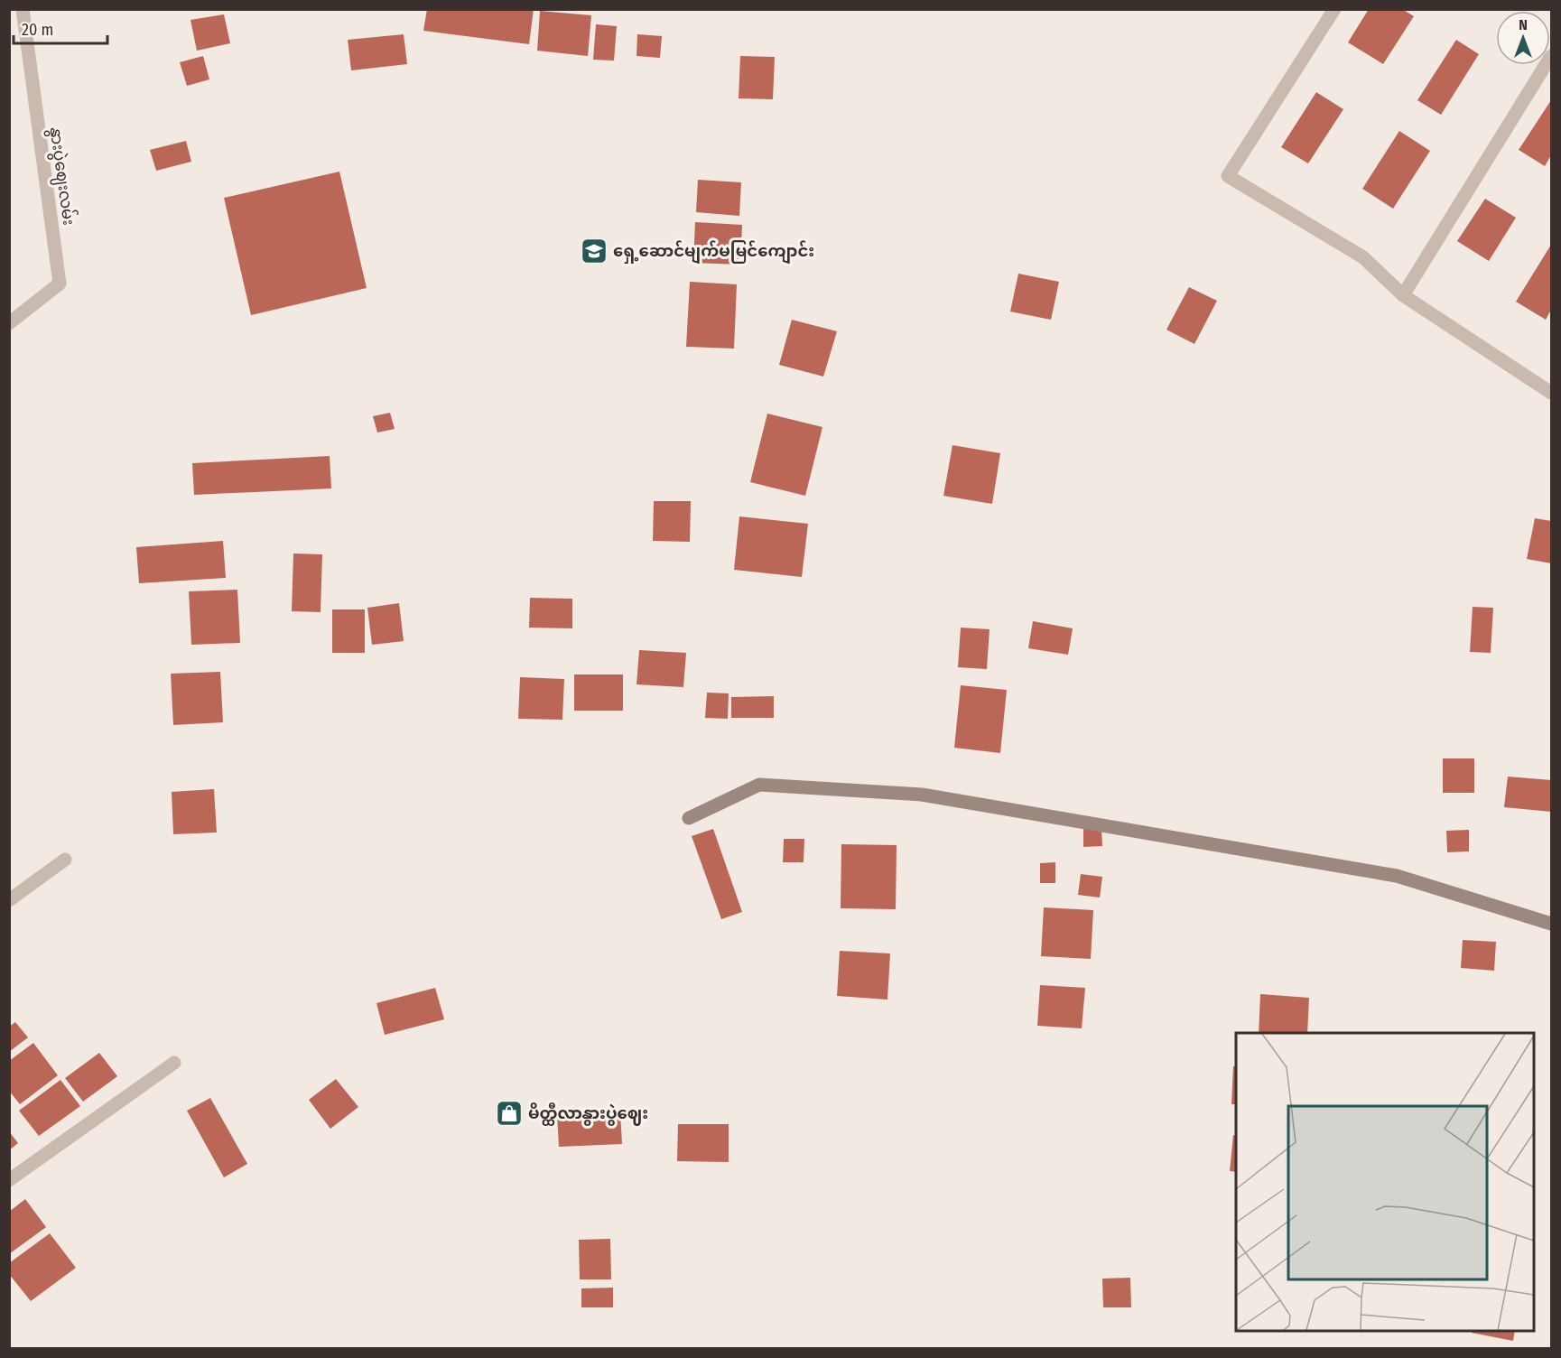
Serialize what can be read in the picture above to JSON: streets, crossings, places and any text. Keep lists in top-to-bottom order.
{
  "streets": {
    "street": ["နွားပွဲဈေးလမ်း"]
  },
  "places": {
    "school or university": ["ရှေ့ဆောင်မျက်မမြင်ကျောင်း"],
    "shop": ["မိတ္ထီလာနွားပွဲဈေး"]
  },
  "scale_bar": "20 m",
  "north": "top"
}
